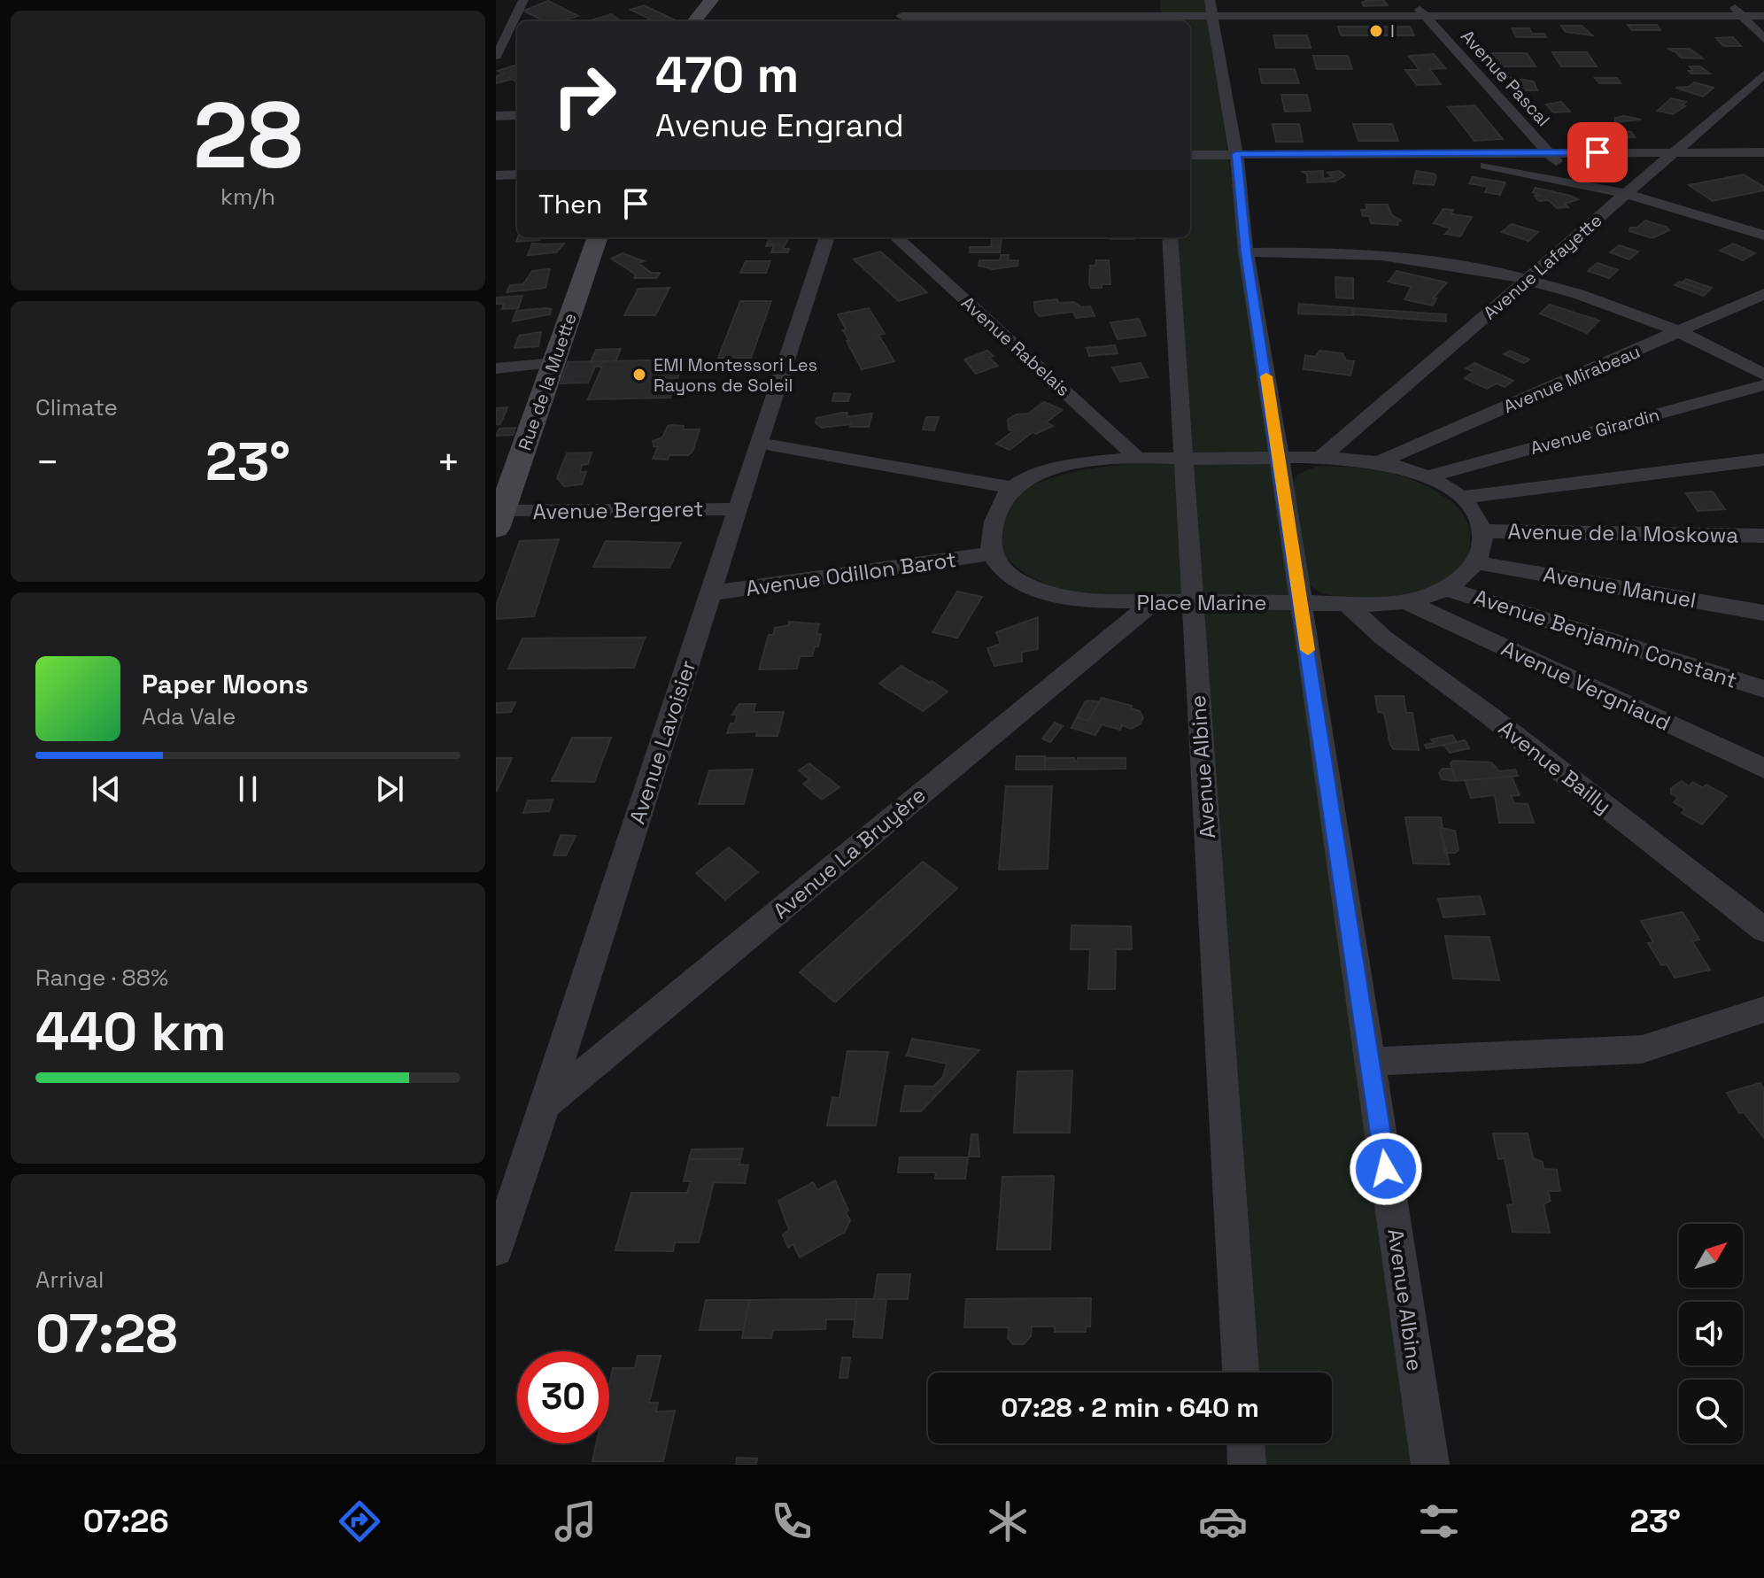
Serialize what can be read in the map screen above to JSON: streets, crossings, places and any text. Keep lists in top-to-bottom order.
{
  "streets": {
    "street": [
      "Avenue Pascal",
      "Avenue Lafayette",
      "Avenue Rabelais",
      "Avenue Mirabeau",
      "Rue de la Muette",
      "Avenue Girardin",
      "Avenue Bergeret",
      "Avenue de la Moskowa",
      "Avenue Odillon Barot",
      "Avenue Manuel",
      "Place Marine",
      "Avenue Benjamin Constant",
      "Avenue Vergniaud",
      "Avenue Lavoisier",
      "Avenue Albine",
      "Avenue Bailly",
      "Avenue La Bruyère"
    ]
  },
  "crossings": [
    ["Rue de la Muette", "Avenue Bergeret"],
    ["Avenue Bergeret", "Avenue Lavoisier"],
    ["Avenue Odillon Barot", "Place Marine"],
    ["Avenue Odillon Barot", "Avenue Lavoisier"],
    ["Avenue Manuel", "Place Marine"],
    ["Place Marine", "Avenue Benjamin Constant"],
    ["Place Marine", "Avenue Vergniaud"],
    ["Place Marine", "Avenue Albine"],
    ["Place Marine", "Avenue Bailly"],
    ["Place Marine", "Avenue La Bruyère"],
    ["Avenue Lavoisier", "Avenue La Bruyère"]
  ],
  "places": ["I", "EMI Montessori Les Rayons de Soleil"],
  "north": "top right",
  "page": {
    "tile": [
      ["28", "km/h"],
      "Climate",
      ["Range · 88%", "440 km"],
      ["Arrival", "07:28"]
    ],
    "turn": ["470 m", "Avenue Engrand"],
    "then": "Then",
    "heat": ["−", "23°", "+"],
    "song": ["Paper Moons", "Ada Vale"],
    "limit": "30",
    "trip": "07:28 · 2 min · 640 m",
    "tabs": ["07:26", "23°"]
  }
}
